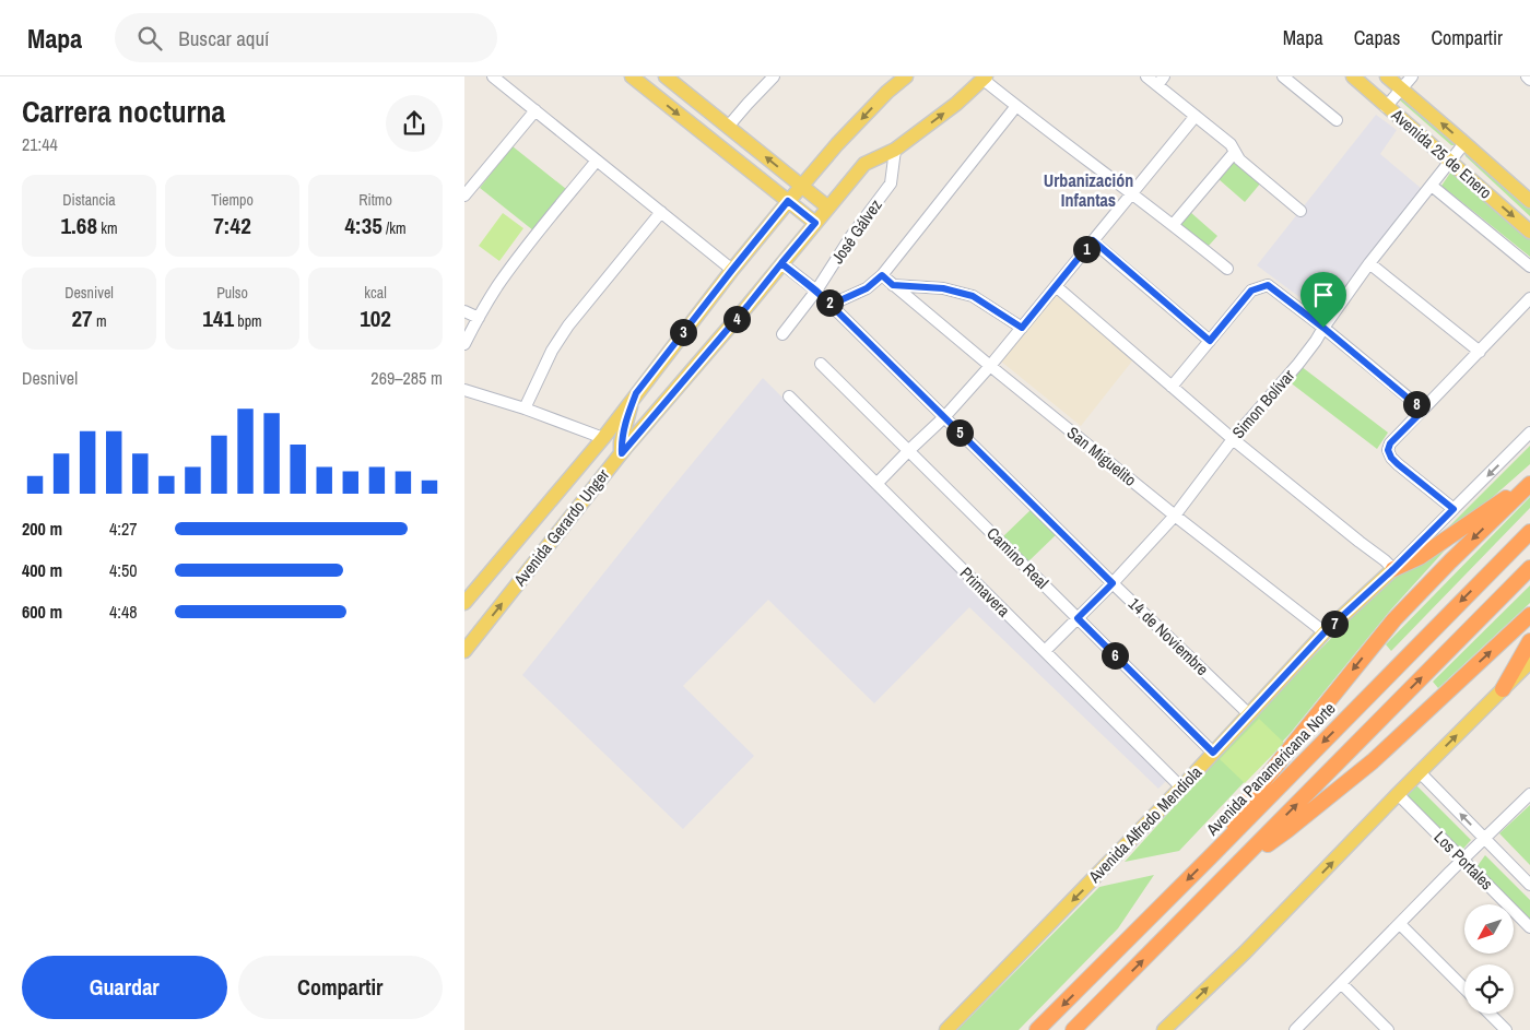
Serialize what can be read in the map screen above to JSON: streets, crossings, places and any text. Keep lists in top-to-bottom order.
{
  "streets": {
    "highway": ["Avenida Panamericana Norte"],
    "main road": ["Avenida 25 de Enero", "Avenida Gerardo Unger", "Avenida Alfredo Mendiola"],
    "street": [
      "José Gálvez",
      "Simon Bolívar",
      "San Miguelito",
      "Camino Real",
      "Primavera",
      "14 de Noviembre",
      "Los Portales"
    ]
  },
  "crossings": [
    ["Avenida 25 de Enero", "Simon Bolívar"],
    ["José Gálvez", "14 de Noviembre"],
    ["Simon Bolívar", "San Miguelito"],
    ["Simon Bolívar", "Camino Real"],
    ["Simon Bolívar", "Primavera"],
    ["Simon Bolívar", "14 de Noviembre"],
    ["San Miguelito", "Avenida Alfredo Mendiola"],
    ["Camino Real", "Avenida Alfredo Mendiola"],
    ["Primavera", "Avenida Alfredo Mendiola"],
    ["14 de Noviembre", "Avenida Alfredo Mendiola"]
  ],
  "one_way": ["Avenida Alfredo Mendiola"],
  "districts": ["Urbanización Infantas"],
  "north": "bottom left",
  "page": {
    "header": "Mapa",
    "search": "Buscar aquí",
    "nav": ["Mapa", "Capas", "Compartir"],
    "heading": ["Carrera nocturna", "21:44"],
    "stats": [
      ["Distancia", "1.68 km"],
      ["Tiempo", "7:42"],
      ["Ritmo", "4:35 /km"],
      ["Desnivel", "27 m"],
      ["Pulso", "141 bpm"],
      ["kcal", "102"]
    ],
    "pins": [
      "1",
      "2",
      "4",
      "3",
      "8",
      "5",
      "7",
      "6"
    ],
    "chart": ["Desnivel", "269–285 m"],
    "list": [
      {
        "name": "200 m",
        "note": "4:27"
      },
      {
        "name": "400 m",
        "note": "4:50"
      },
      {
        "name": "600 m",
        "note": "4:48"
      }
    ],
    "buttons": ["Guardar", "Compartir"]
  }
}
